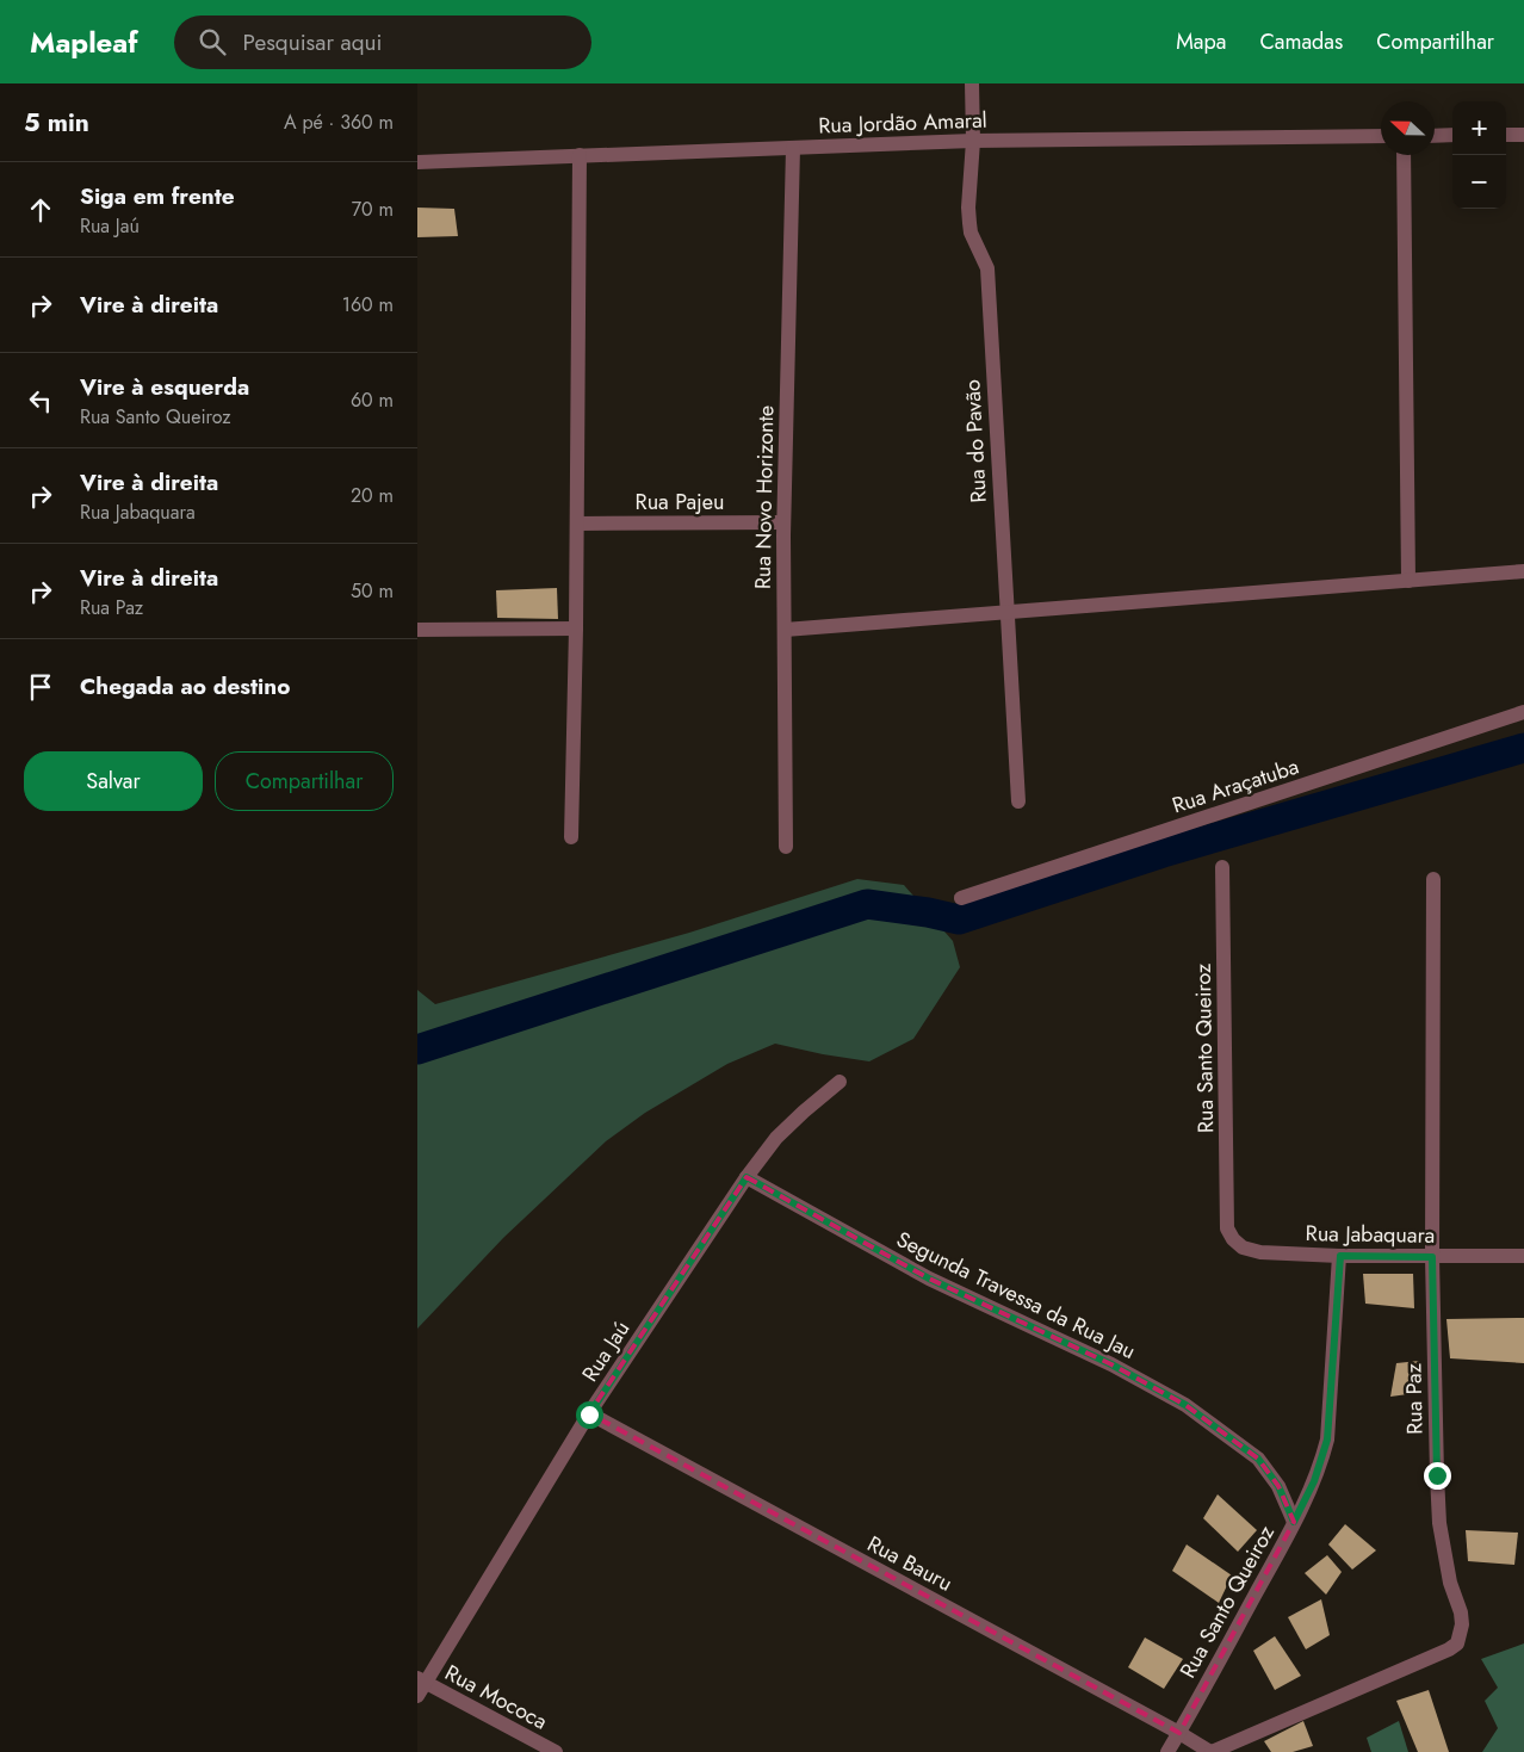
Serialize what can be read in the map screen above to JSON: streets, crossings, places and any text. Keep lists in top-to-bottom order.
{
  "streets": {
    "street": [
      "Rua Jordão Amaral",
      "Rua do Pavão",
      "Rua Novo Horizonte",
      "Rua Pajeu",
      "Rua Araçatuba",
      "Rua Santo Queiroz",
      "Rua Jabaquara",
      "Segunda Travessa da Rua Jau",
      "Rua Jaú",
      "Rua Paz",
      "Rua Bauru",
      "Rua Mococa"
    ]
  },
  "crossings": [
    ["Rua Jordão Amaral", "Rua do Pavão"],
    ["Rua Jordão Amaral", "Rua Novo Horizonte"],
    ["Rua Novo Horizonte", "Rua Pajeu"],
    ["Rua Santo Queiroz", "Rua Jabaquara"],
    ["Rua Santo Queiroz", "Segunda Travessa da Rua Jau"],
    ["Rua Santo Queiroz", "Rua Bauru"],
    ["Rua Jabaquara", "Rua Paz"],
    ["Segunda Travessa da Rua Jau", "Rua Jaú"],
    ["Rua Jaú", "Rua Bauru"],
    ["Rua Jaú", "Rua Mococa"],
    ["Rua Paz", "Rua Bauru"]
  ],
  "north": "left",
  "page": {
    "header": "Mapleaf",
    "search": "Pesquisar aqui",
    "nav": ["Mapa", "Camadas", "Compartilhar"],
    "heading": ["5 min", "A pé · 360 m"],
    "map_buttons": ["+", "−"],
    "list": [
      ["Siga em frente", "Rua Jaú", "70 m"],
      ["Vire à direita", "160 m"],
      ["Vire à esquerda", "Rua Santo Queiroz", "60 m"],
      ["Vire à direita", "Rua Jabaquara", "20 m"],
      ["Vire à direita", "Rua Paz", "50 m"],
      "Chegada ao destino"
    ],
    "buttons": ["Salvar", "Compartilhar"]
  }
}
